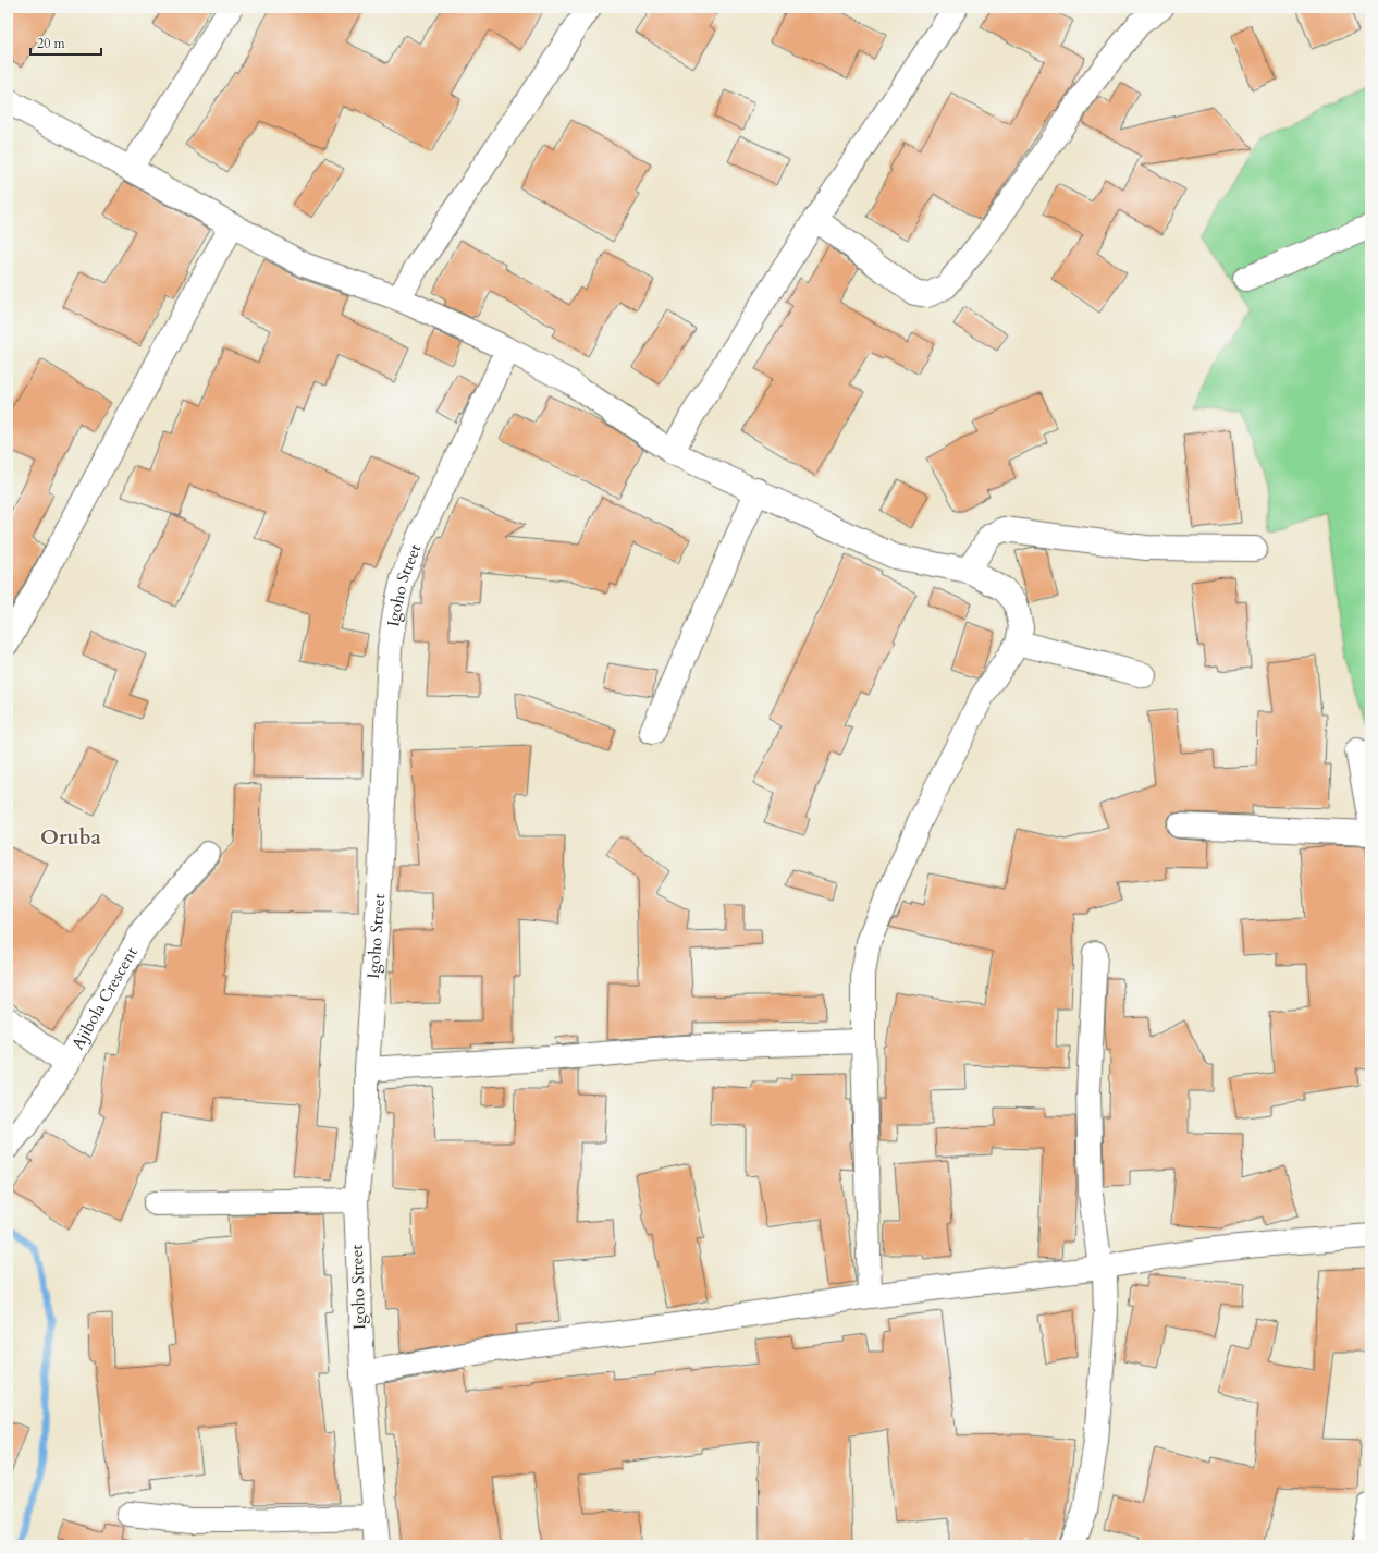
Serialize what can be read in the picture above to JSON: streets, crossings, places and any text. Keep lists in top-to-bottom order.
{
  "streets": {
    "street": ["Igoho Street", "Ajibola Crescent"]
  },
  "districts": ["Oruba"],
  "scale_bar": "20 m"
}
